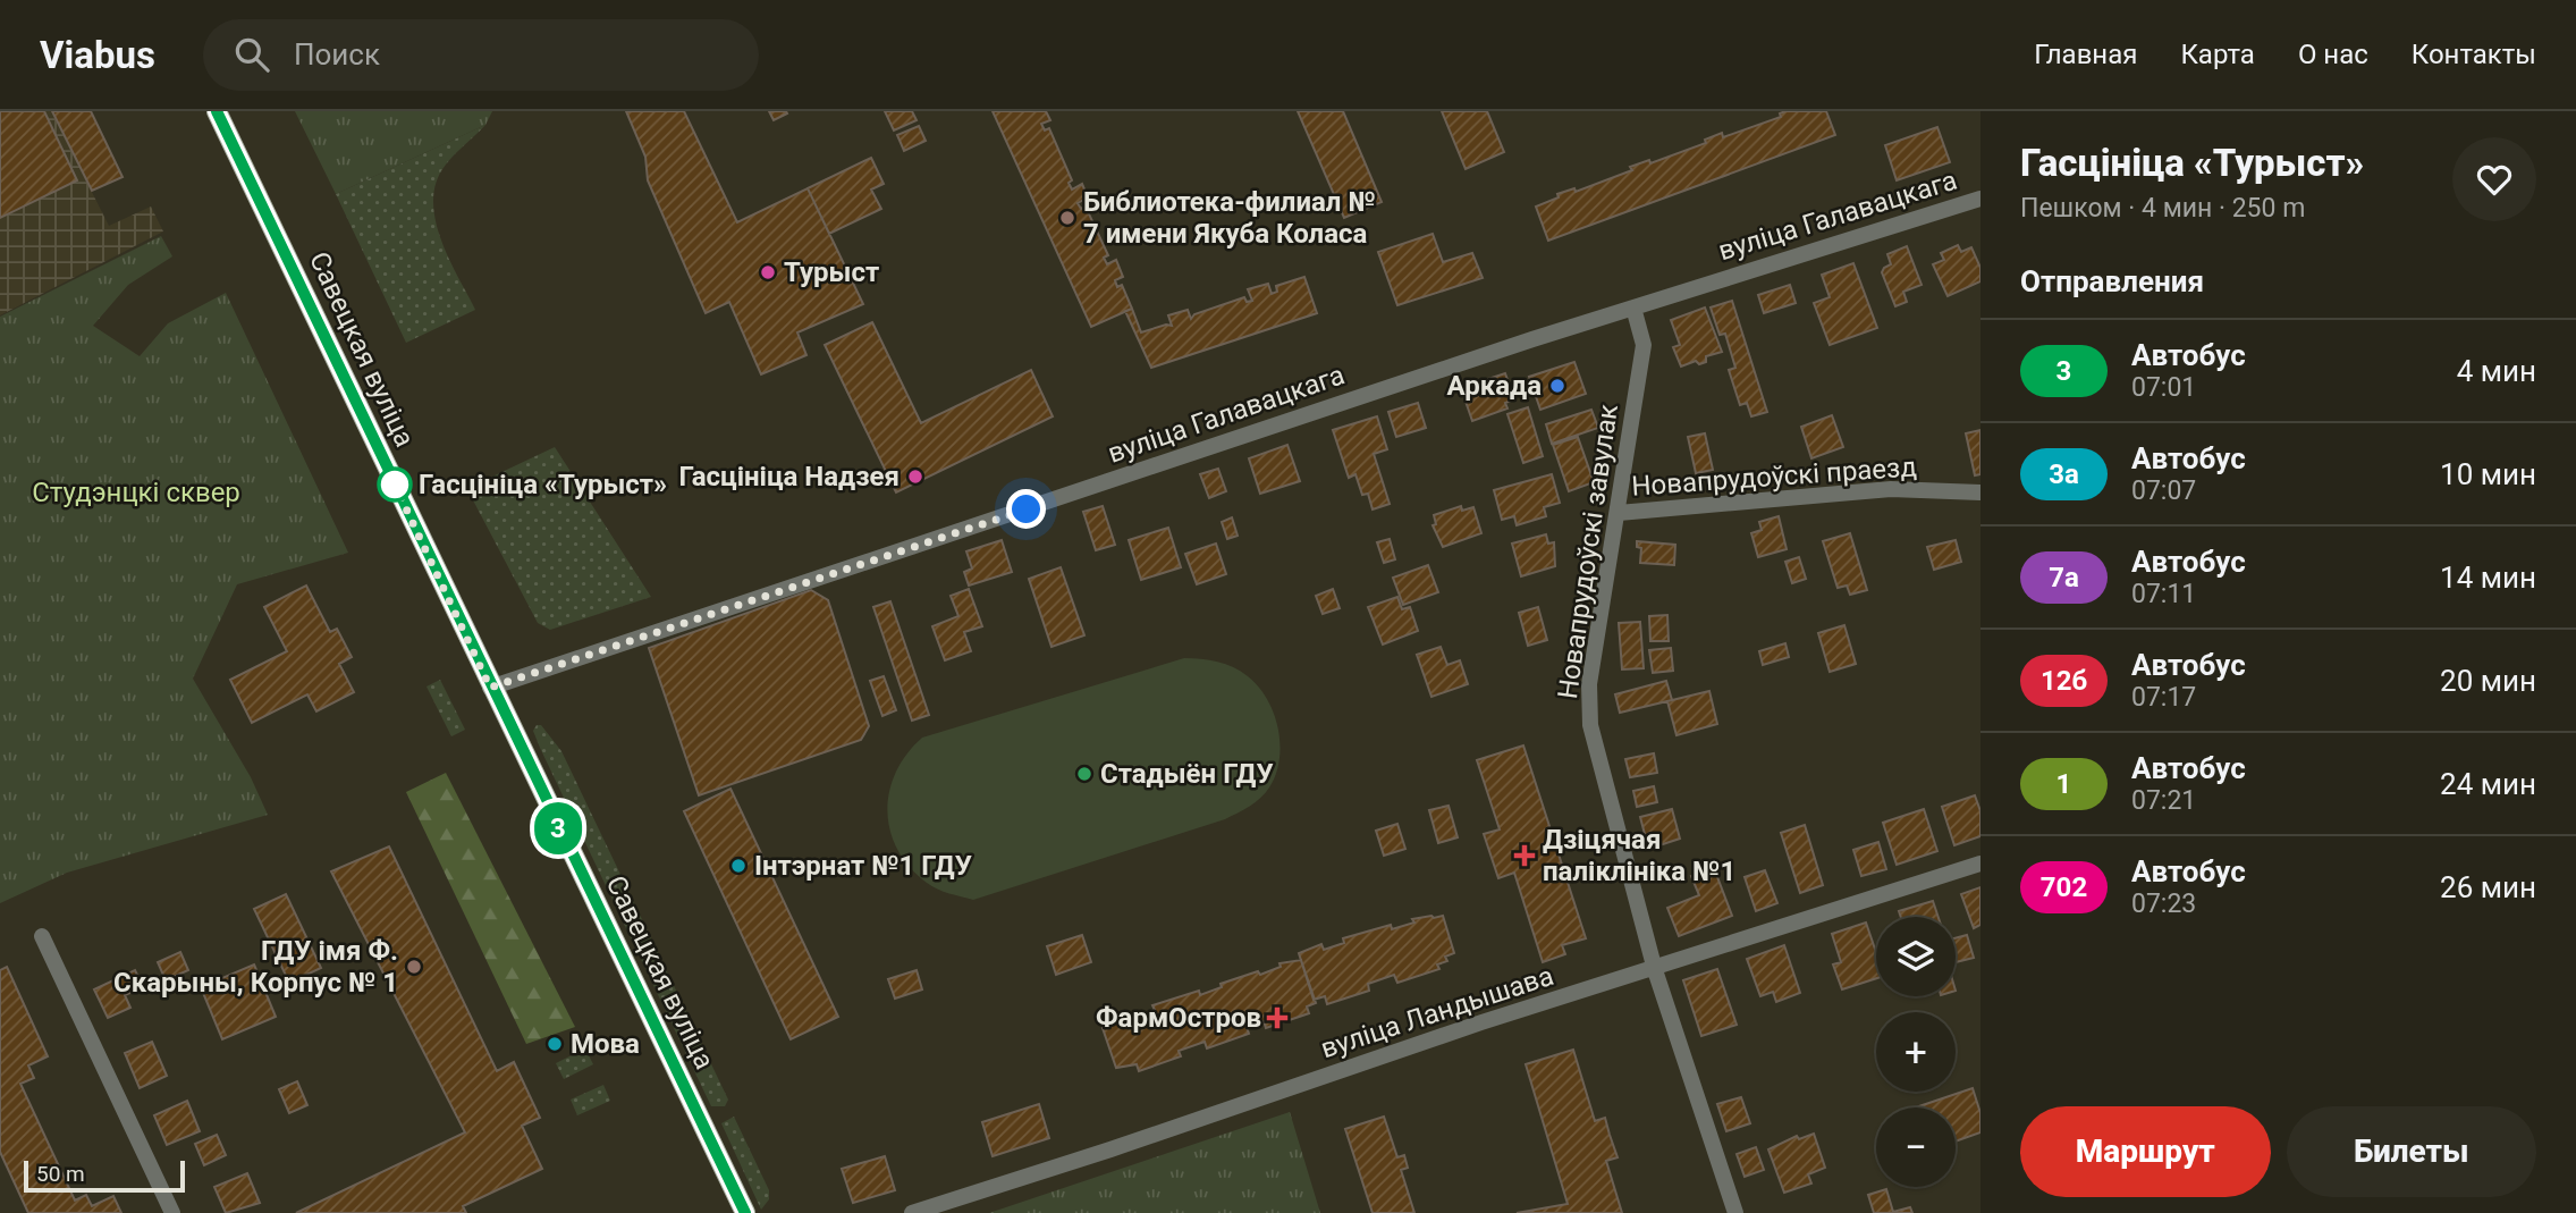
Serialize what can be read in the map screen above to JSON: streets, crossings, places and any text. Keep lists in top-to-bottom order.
{
  "streets": {
    "main road": ["Савецкая вуліца"],
    "street": [
      "вуліца Галавацкага",
      "Новапрудоўскі праезд",
      "Новапрудоўскі завулак",
      "вуліца Ландышава"
    ]
  },
  "crossings": [
    ["вуліца Галавацкага", "Савецкая вуліца"],
    ["вуліца Галавацкага", "Новапрудоўскі завулак"],
    ["Новапрудоўскі праезд", "Новапрудоўскі завулак"],
    ["Новапрудоўскі завулак", "вуліца Ландышава"]
  ],
  "parks": ["Студэнцкі сквер"],
  "places": {
    "other": [
      "Библиотека-филиал № 7 имени Якуба Коласа",
      "Турыст",
      "Аркада",
      "Гасцініца Надзея",
      "Гасцініца «Турыст»",
      "Стадыён ГДУ",
      "Інтэрнат №1 ГДУ",
      "ГДУ імя Ф. Скарыны, Корпус № 1",
      "Мова"
    ],
    "health": ["Дзіцячая паліклініка №1", "ФармОстров"]
  },
  "lines": ["bus line 3"],
  "scale_bar": "50 m",
  "page": {
    "header": "Viabus",
    "search": "Поиск",
    "nav": [
      "Главная",
      "Карта",
      "О нас",
      "Контакты"
    ],
    "on_map": "3",
    "heading": [
      ["Гасцініца «Турыст»", "Пешком · 4 мин · 250 m"],
      "Отправления"
    ],
    "list": [
      {
        "mark": "3",
        "name": "Автобус",
        "note": "07:01",
        "value": "4 мин"
      },
      {
        "mark": "3а",
        "name": "Автобус",
        "note": "07:07",
        "value": "10 мин"
      },
      {
        "mark": "7а",
        "name": "Автобус",
        "note": "07:11",
        "value": "14 мин"
      },
      {
        "mark": "12б",
        "name": "Автобус",
        "note": "07:17",
        "value": "20 мин"
      },
      {
        "mark": "1",
        "name": "Автобус",
        "note": "07:21",
        "value": "24 мин"
      },
      {
        "mark": "702",
        "name": "Автобус",
        "note": "07:23",
        "value": "26 мин"
      }
    ],
    "map_buttons": ["+", "−"],
    "buttons": ["Маршрут", "Билеты"],
    "scale": "50 m"
  }
}
